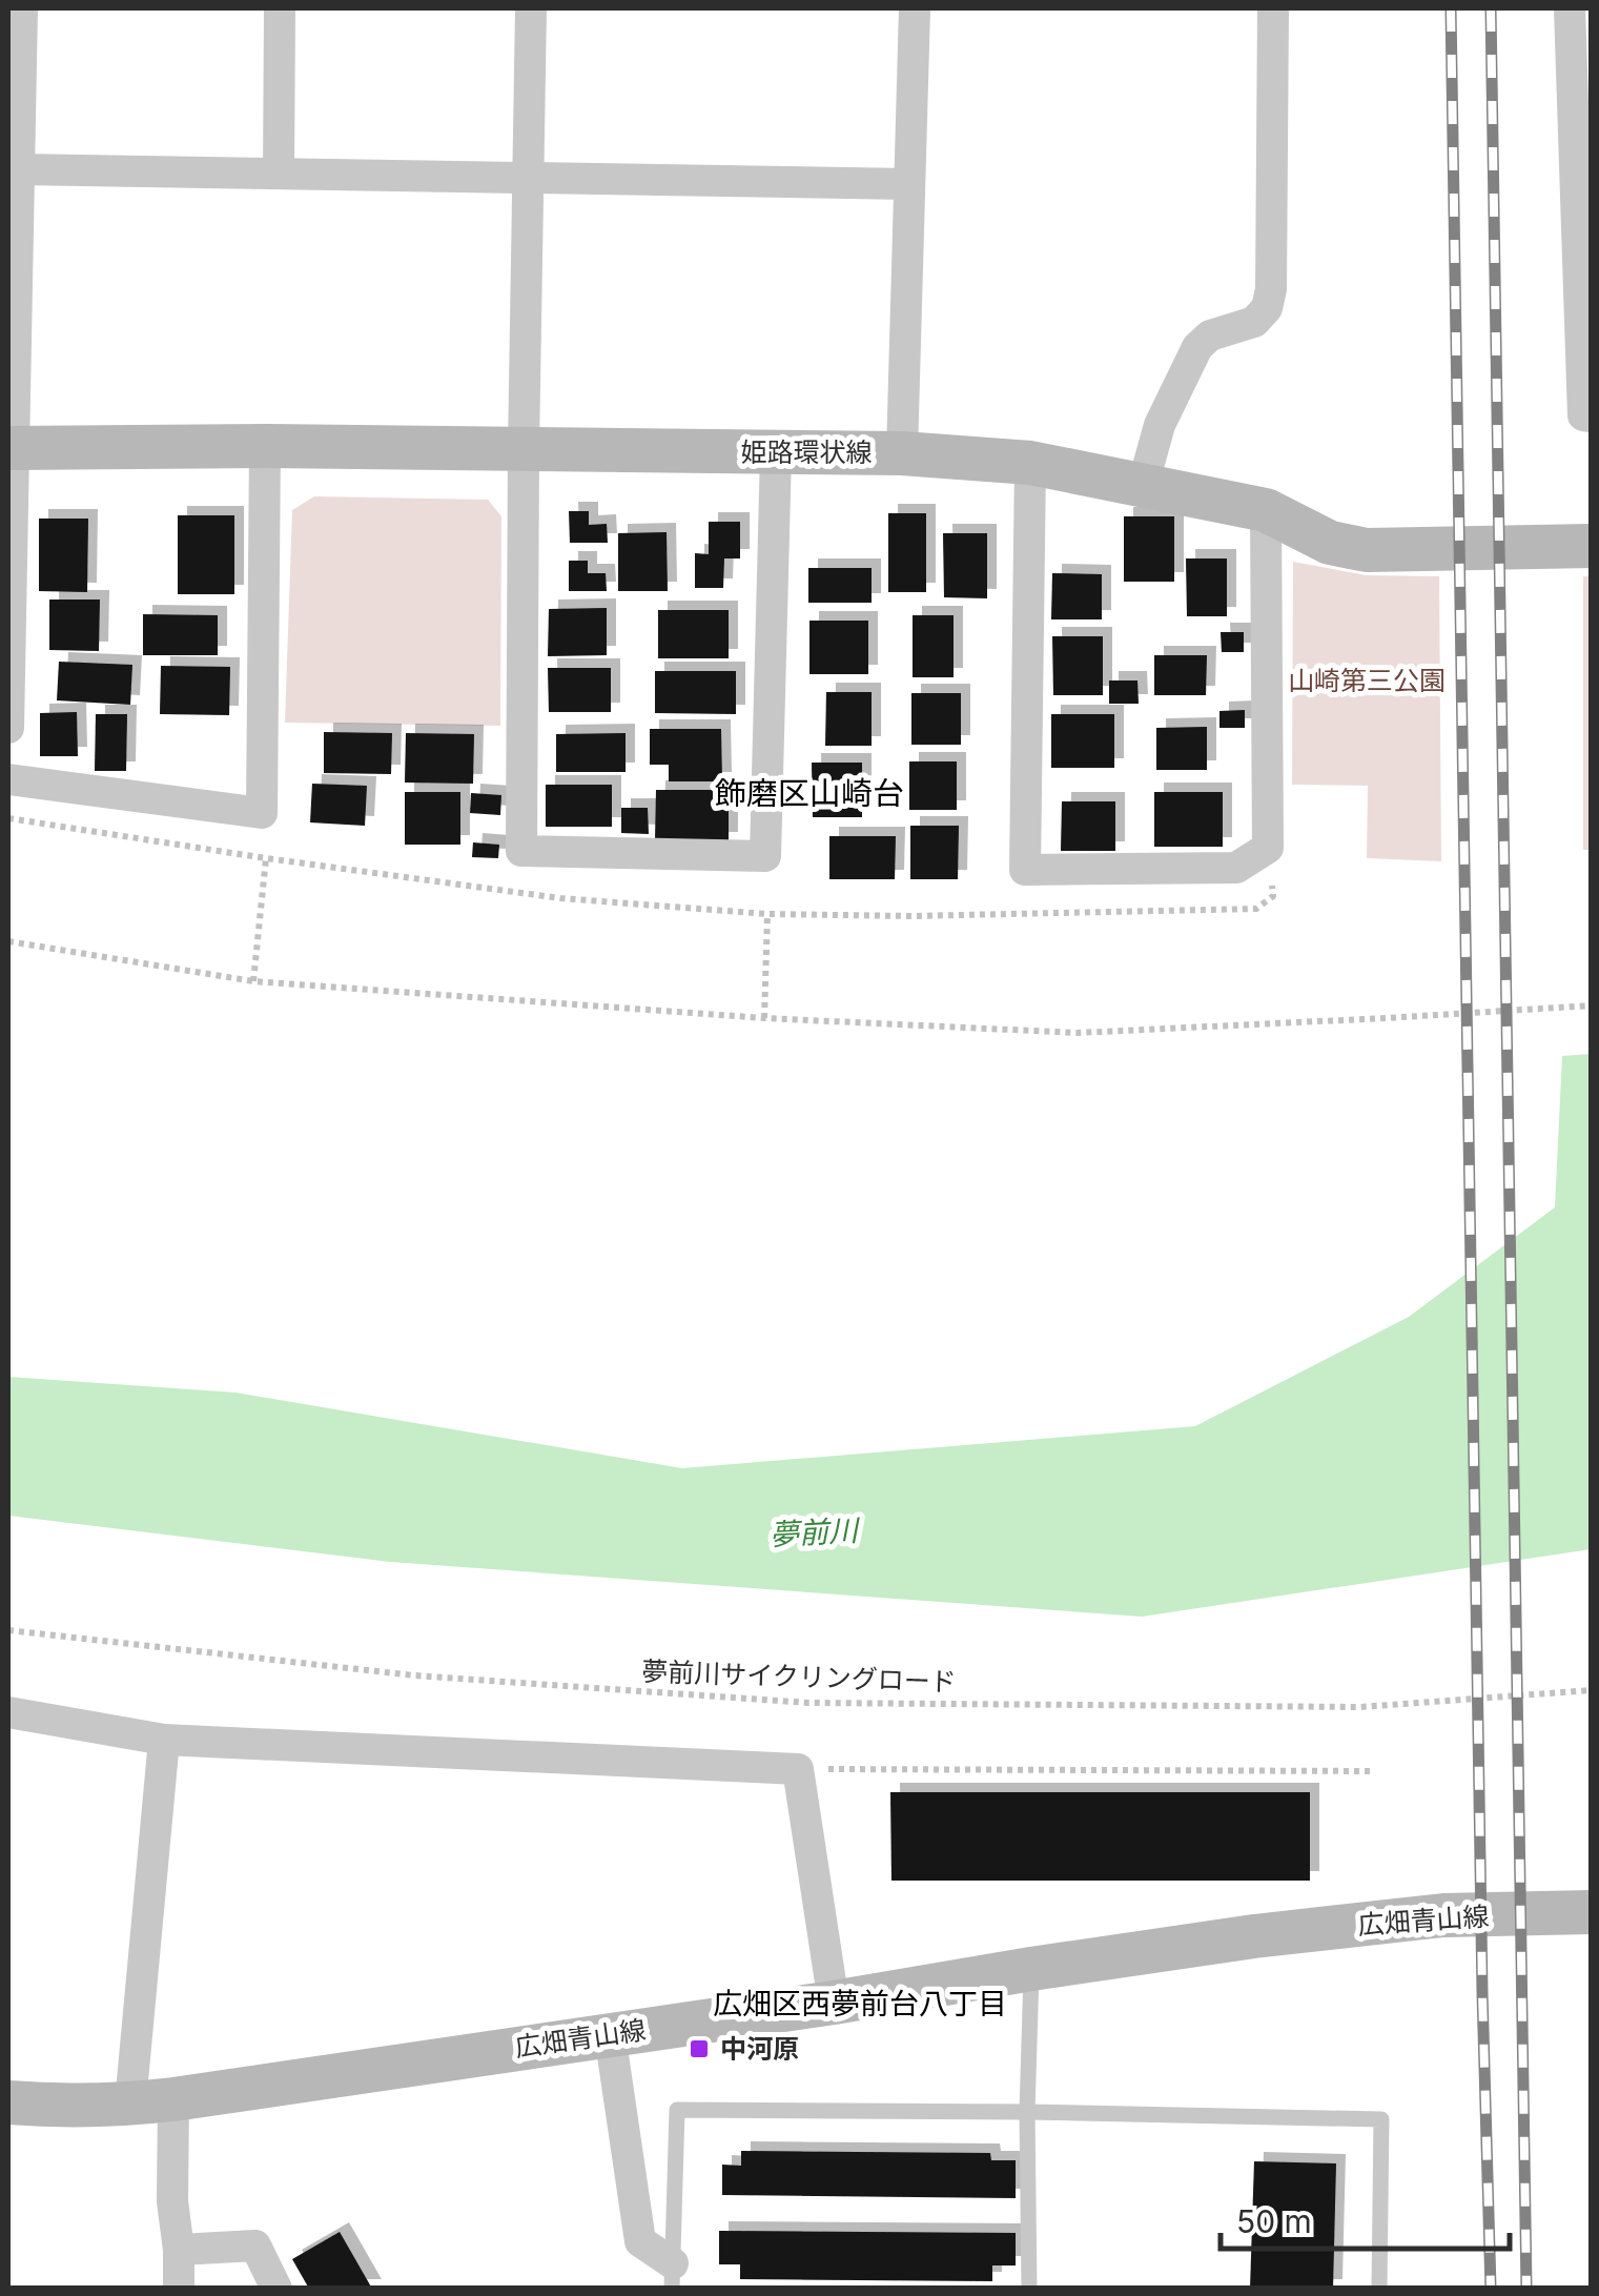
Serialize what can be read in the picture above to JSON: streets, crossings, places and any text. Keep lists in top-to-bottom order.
{
  "streets": {
    "main road": ["姫路環状線", "広畑青山線"],
    "path": ["夢前川サイクリングロード"]
  },
  "districts": ["飾磨区山崎台", "広畑区西夢前台八丁目"],
  "water": ["夢前川"],
  "parks": ["山崎第三公園"],
  "places": {
    "transit": ["中河原"]
  },
  "scale_bar": "50 m"
}
